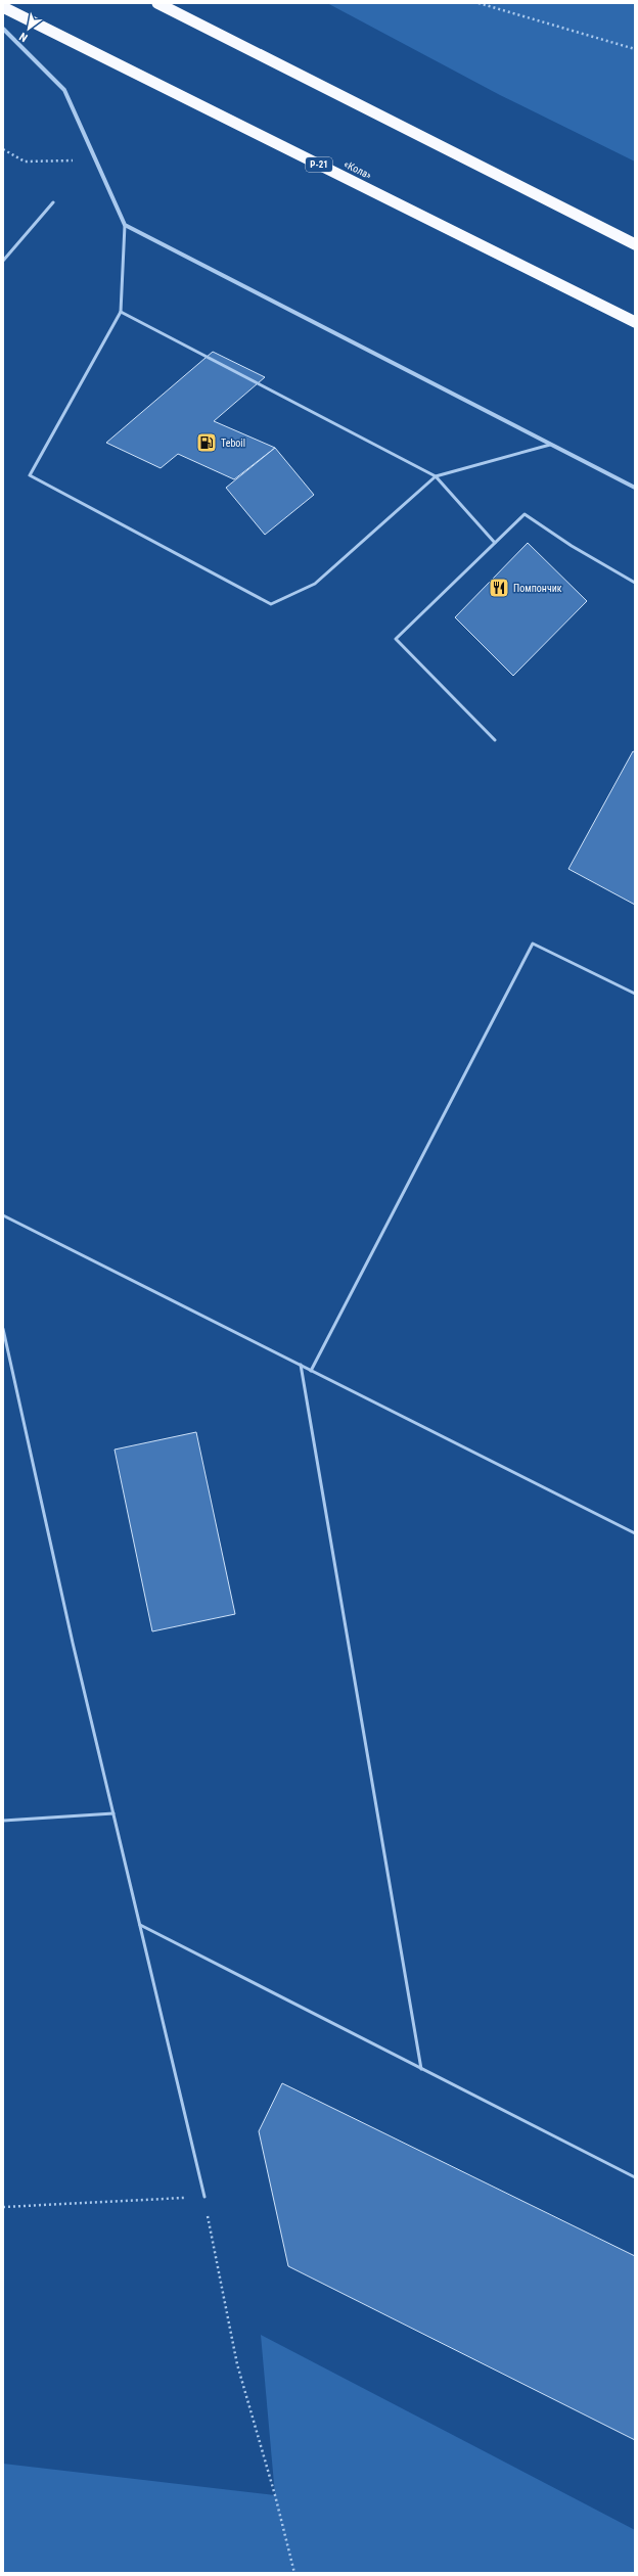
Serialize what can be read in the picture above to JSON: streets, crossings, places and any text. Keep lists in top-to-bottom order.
{
  "streets": {
    "highway": ["Р-21", "«Кола»"]
  },
  "places": {
    "fuel station": ["Teboil"],
    "restaurant": ["Помпончик"]
  },
  "north": "bottom left"
}
